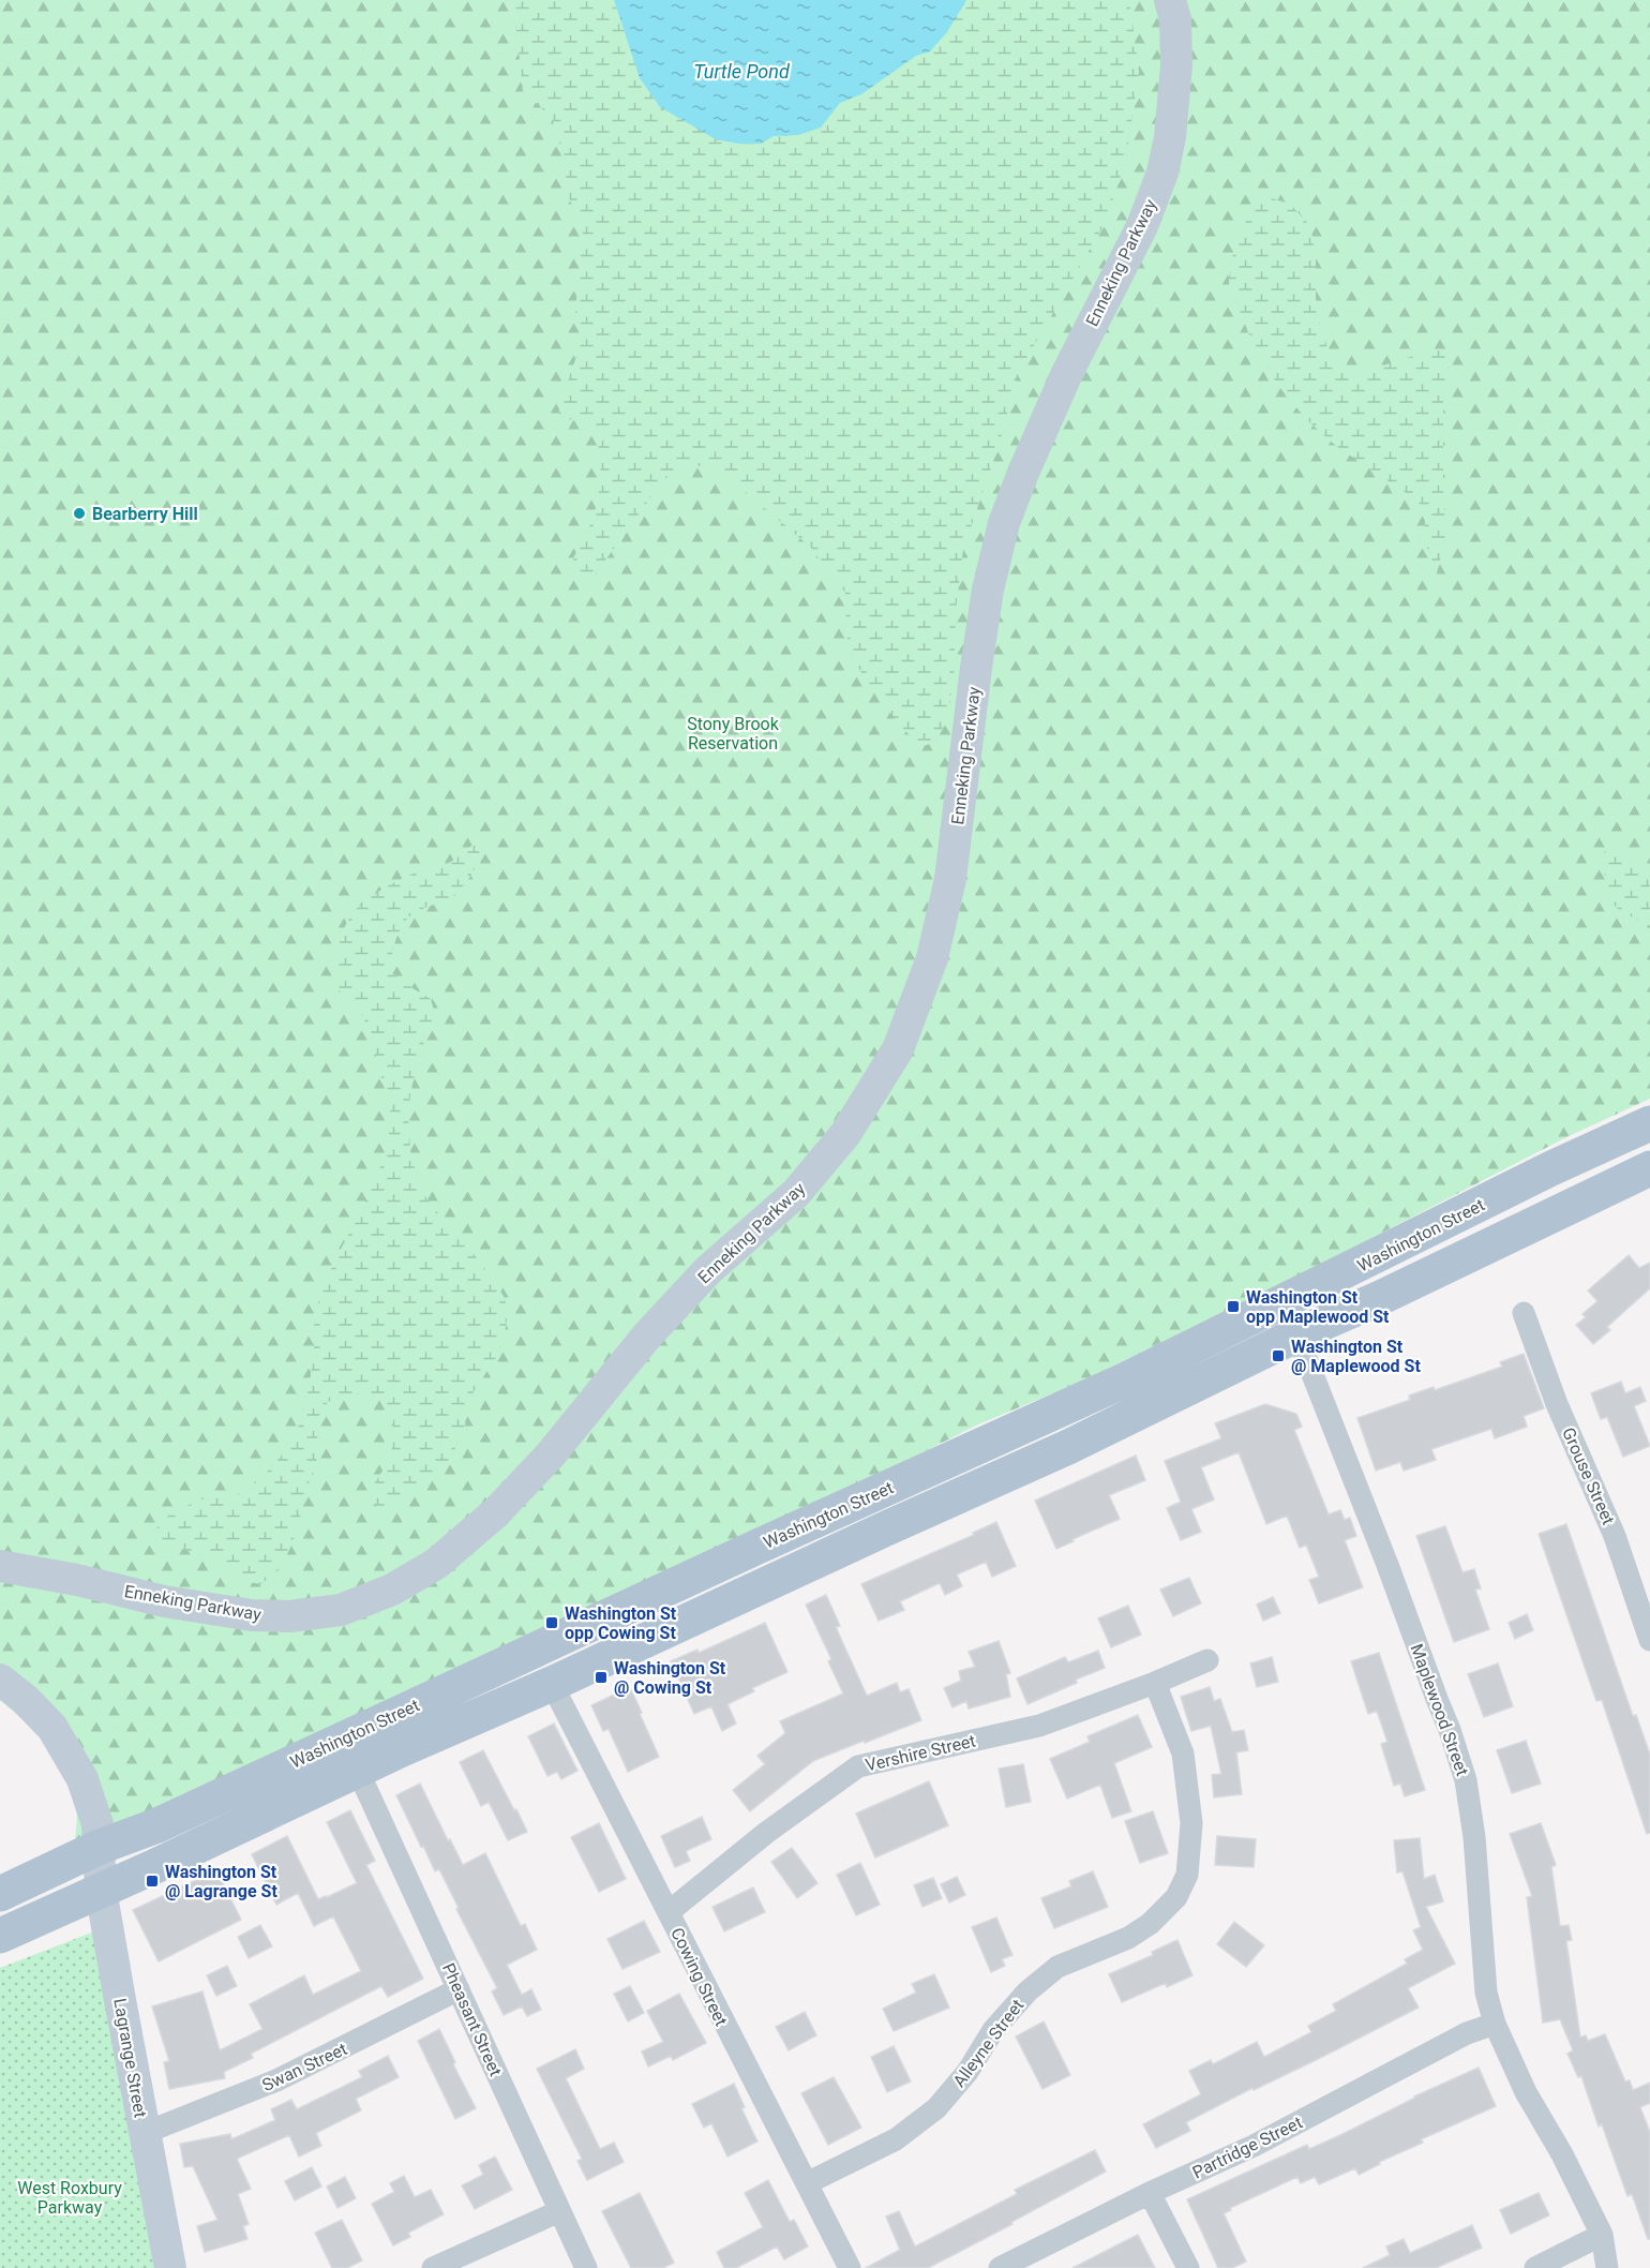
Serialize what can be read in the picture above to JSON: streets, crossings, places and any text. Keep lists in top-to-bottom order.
{
  "streets": {
    "main road": ["Enneking Parkway", "Washington Street", "Lagrange Street"],
    "street": [
      "Grouse Street",
      "Maplewood Street",
      "Vershire Street",
      "Cowing Street",
      "Pheasant Street",
      "Alleyne Street",
      "Swan Street",
      "Partridge Street"
    ]
  },
  "crossings": [
    ["Washington Street", "Maplewood Street"],
    ["Washington Street", "Cowing Street"],
    ["Washington Street", "Pheasant Street"],
    ["Washington Street", "Lagrange Street"],
    ["Maplewood Street", "Partridge Street"],
    ["Vershire Street", "Cowing Street"],
    ["Vershire Street", "Alleyne Street"],
    ["Cowing Street", "Alleyne Street"],
    ["Pheasant Street", "Swan Street"],
    ["Lagrange Street", "Swan Street"]
  ],
  "water": ["Turtle Pond"],
  "parks": ["Stony Brook Reservation", "West Roxbury Parkway"],
  "places": {
    "other": ["Bearberry Hill"],
    "transit": [
      "Washington St opp Maplewood St",
      "Washington St @ Maplewood St",
      "Washington St opp Cowing St",
      "Washington St @ Cowing St",
      "Washington St @ Lagrange St"
    ]
  }
}
